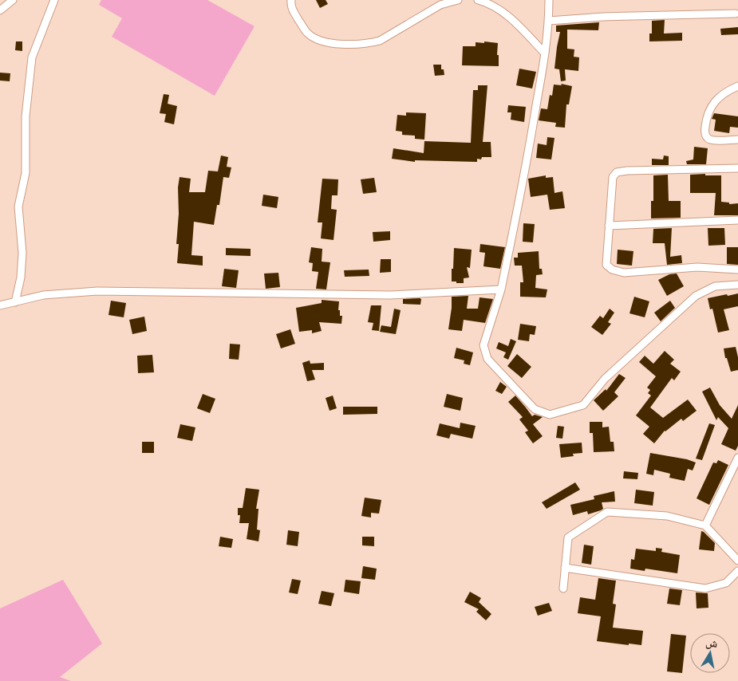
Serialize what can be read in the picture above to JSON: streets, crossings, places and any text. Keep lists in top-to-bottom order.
{
  "north": "top"
}
